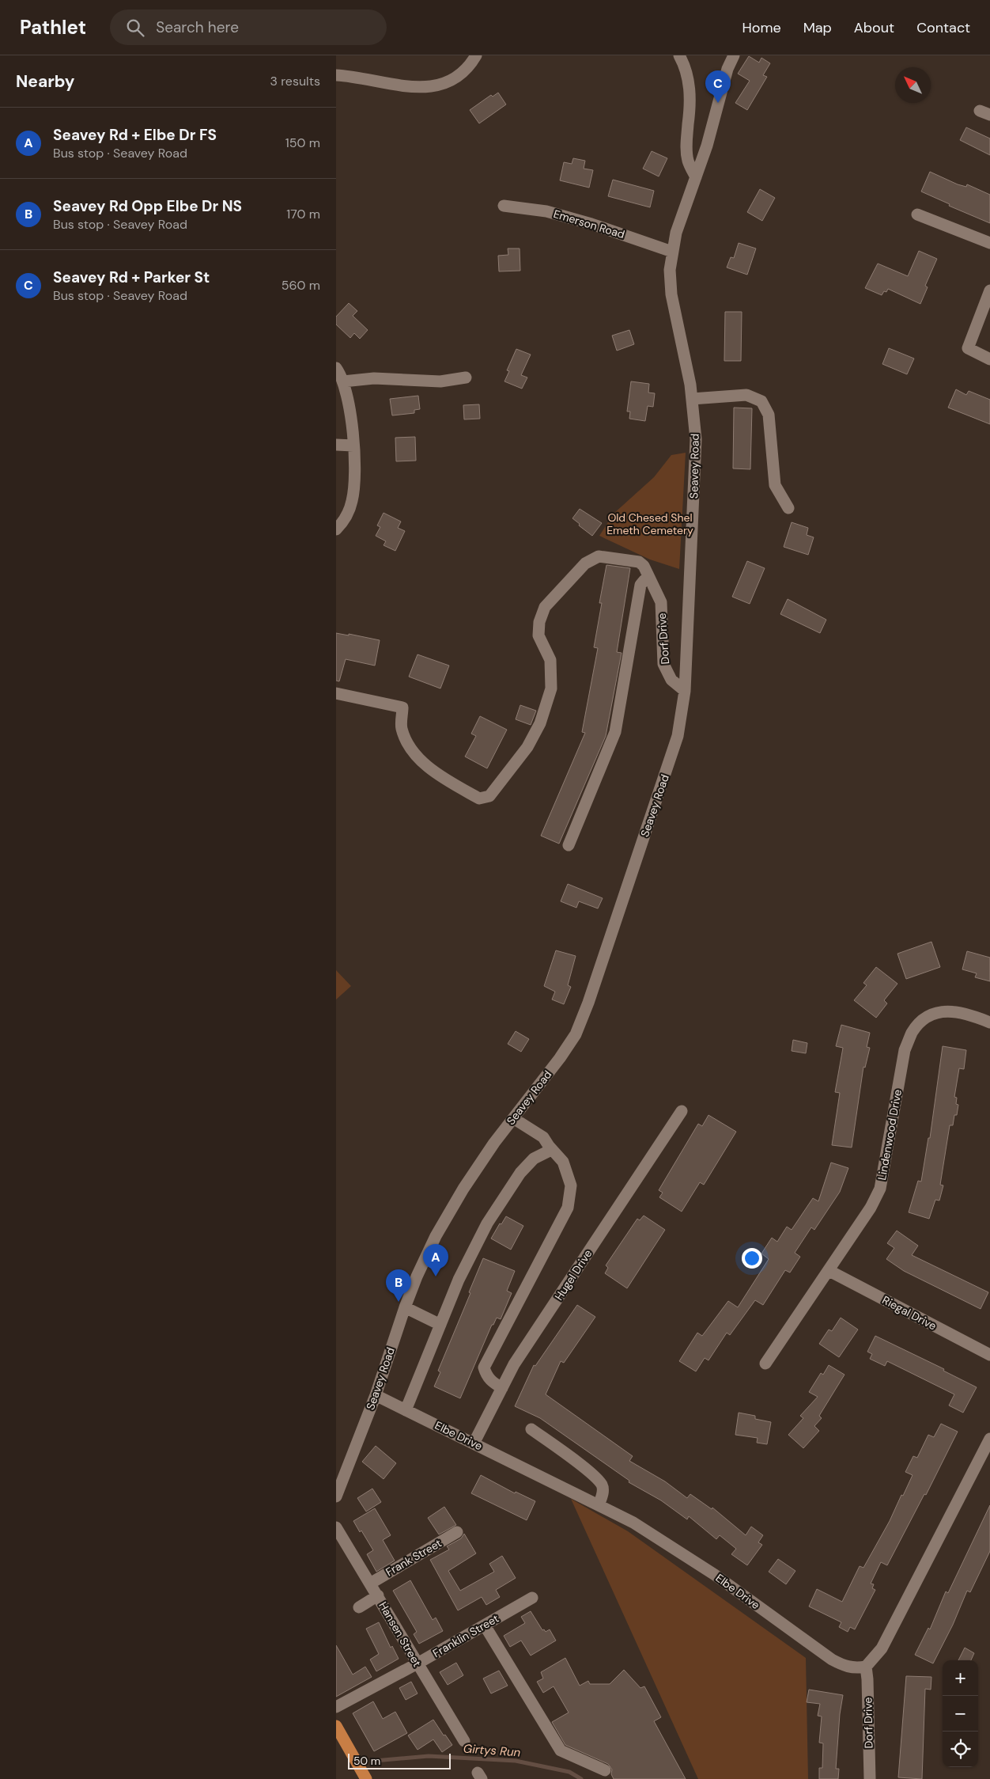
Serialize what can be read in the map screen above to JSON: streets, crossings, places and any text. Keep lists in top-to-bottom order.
{
  "streets": {
    "street": [
      "Emerson Road",
      "Seavey Road",
      "Dorf Drive",
      "Lindenwood Drive",
      "Hugel Drive",
      "Riegal Drive",
      "Elbe Drive",
      "Frank Street",
      "Hansen Street",
      "Franklin Street"
    ]
  },
  "crossings": [
    ["Emerson Road", "Seavey Road"],
    ["Seavey Road", "Dorf Drive"],
    ["Seavey Road", "Elbe Drive"],
    ["Dorf Drive", "Elbe Drive"],
    ["Lindenwood Drive", "Riegal Drive"],
    ["Hugel Drive", "Elbe Drive"],
    ["Frank Street", "Hansen Street"],
    ["Hansen Street", "Franklin Street"]
  ],
  "water": ["Girtys Run"],
  "parks": ["Old Chesed Shel Emeth Cemetery"],
  "scale_bar": "50 m",
  "north": "top left",
  "page": {
    "header": "Pathlet",
    "search": "Search here",
    "nav": [
      "Home",
      "Map",
      "About",
      "Contact"
    ],
    "heading": ["Nearby", "3 results"],
    "pins": ["C", "A", "B"],
    "list": [
      {
        "mark": "A",
        "name": "Seavey Rd + Elbe Dr FS",
        "note": "Bus stop · Seavey Road",
        "value": "150 m"
      },
      {
        "mark": "B",
        "name": "Seavey Rd Opp Elbe Dr NS",
        "note": "Bus stop · Seavey Road",
        "value": "170 m"
      },
      {
        "mark": "C",
        "name": "Seavey Rd + Parker St",
        "note": "Bus stop · Seavey Road",
        "value": "560 m"
      }
    ],
    "map_buttons": ["+", "−"],
    "scale": "50 m"
  }
}
